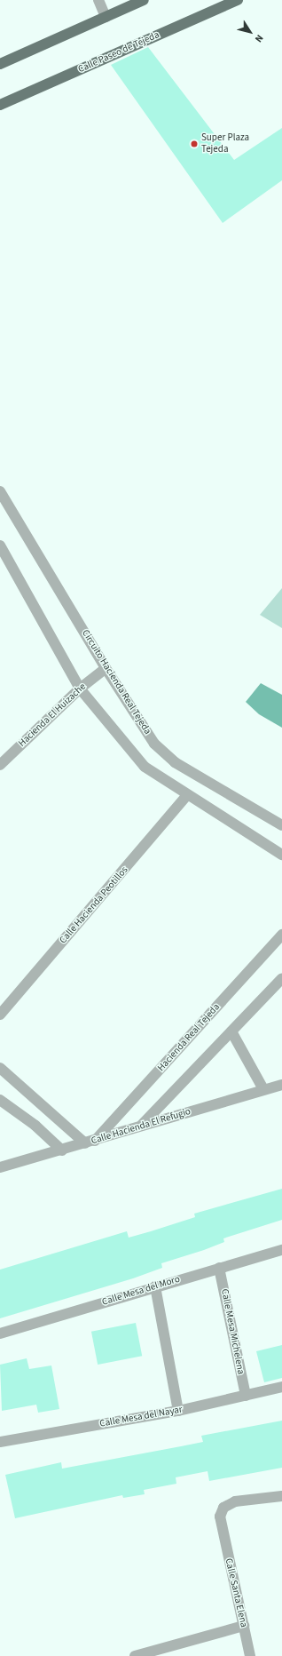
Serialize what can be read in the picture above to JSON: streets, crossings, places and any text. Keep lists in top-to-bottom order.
{
  "streets": {
    "main road": ["Calle Paseo de Tejeda"],
    "street": [
      "Circuito Hacienda Real Tejeda",
      "Hacienda El Huizache",
      "Calle Hacienda Peotillos",
      "Hacienda Real Tejeda",
      "Calle Hacienda El Refugio",
      "Calle Mesa del Moro",
      "Calle Mesa Michelena",
      "Calle Mesa del Nayar",
      "Calle Santa Elena"
    ]
  },
  "crossings": [
    ["Circuito Hacienda Real Tejeda", "Hacienda El Huizache"],
    ["Hacienda Real Tejeda", "Calle Hacienda El Refugio"],
    ["Calle Mesa del Moro", "Calle Mesa Michelena"],
    ["Calle Mesa Michelena", "Calle Mesa del Nayar"]
  ],
  "places": ["Super Plaza Tejeda"],
  "north": "bottom right"
}
